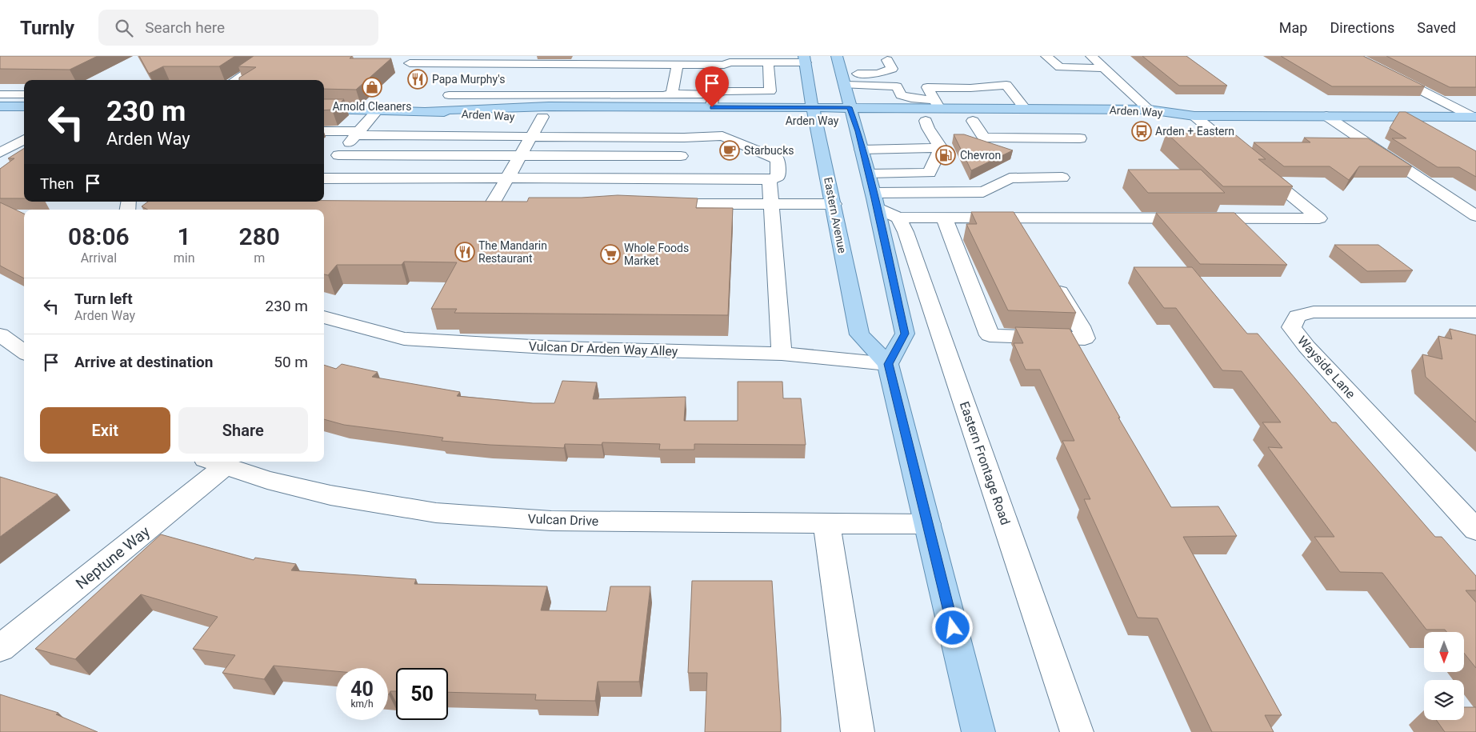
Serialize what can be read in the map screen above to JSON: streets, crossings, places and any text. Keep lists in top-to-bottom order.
{
  "streets": {
    "main road": ["Arden Way", "Eastern Avenue"],
    "street": [
      "Vulcan Dr Arden Way Alley",
      "Wayside Lane",
      "Eastern Frontage Road",
      "Vulcan Drive",
      "Neptune Way"
    ]
  },
  "crossings": [
    ["Arden Way", "Eastern Avenue"],
    ["Eastern Avenue", "Vulcan Dr Arden Way Alley"],
    ["Vulcan Drive", "Neptune Way"]
  ],
  "places": {
    "restaurant": ["Papa Murphy's", "The Mandarin Restaurant"],
    "shop": ["Arnold Cleaners"],
    "bus stop": ["Arden + Eastern"],
    "cafe": ["Starbucks"],
    "fuel station": ["Chevron"],
    "supermarket": ["Whole Foods Market"]
  },
  "north": "bottom",
  "page": {
    "header": "Turnly",
    "search": "Search here",
    "nav": ["Map", "Directions", "Saved"],
    "turn": ["230 m", "Arden Way"],
    "then": "Then",
    "eta": [
      "08:06",
      "Arrival",
      "1",
      "min",
      "280",
      "m"
    ],
    "list": [
      {
        "name": "Turn left",
        "note": "Arden Way",
        "value": "230 m"
      },
      {
        "name": "Arrive at destination",
        "value": "50 m"
      }
    ],
    "buttons": ["Exit", "Share"],
    "speed": "40 km/h",
    "limit": "50"
  }
}
